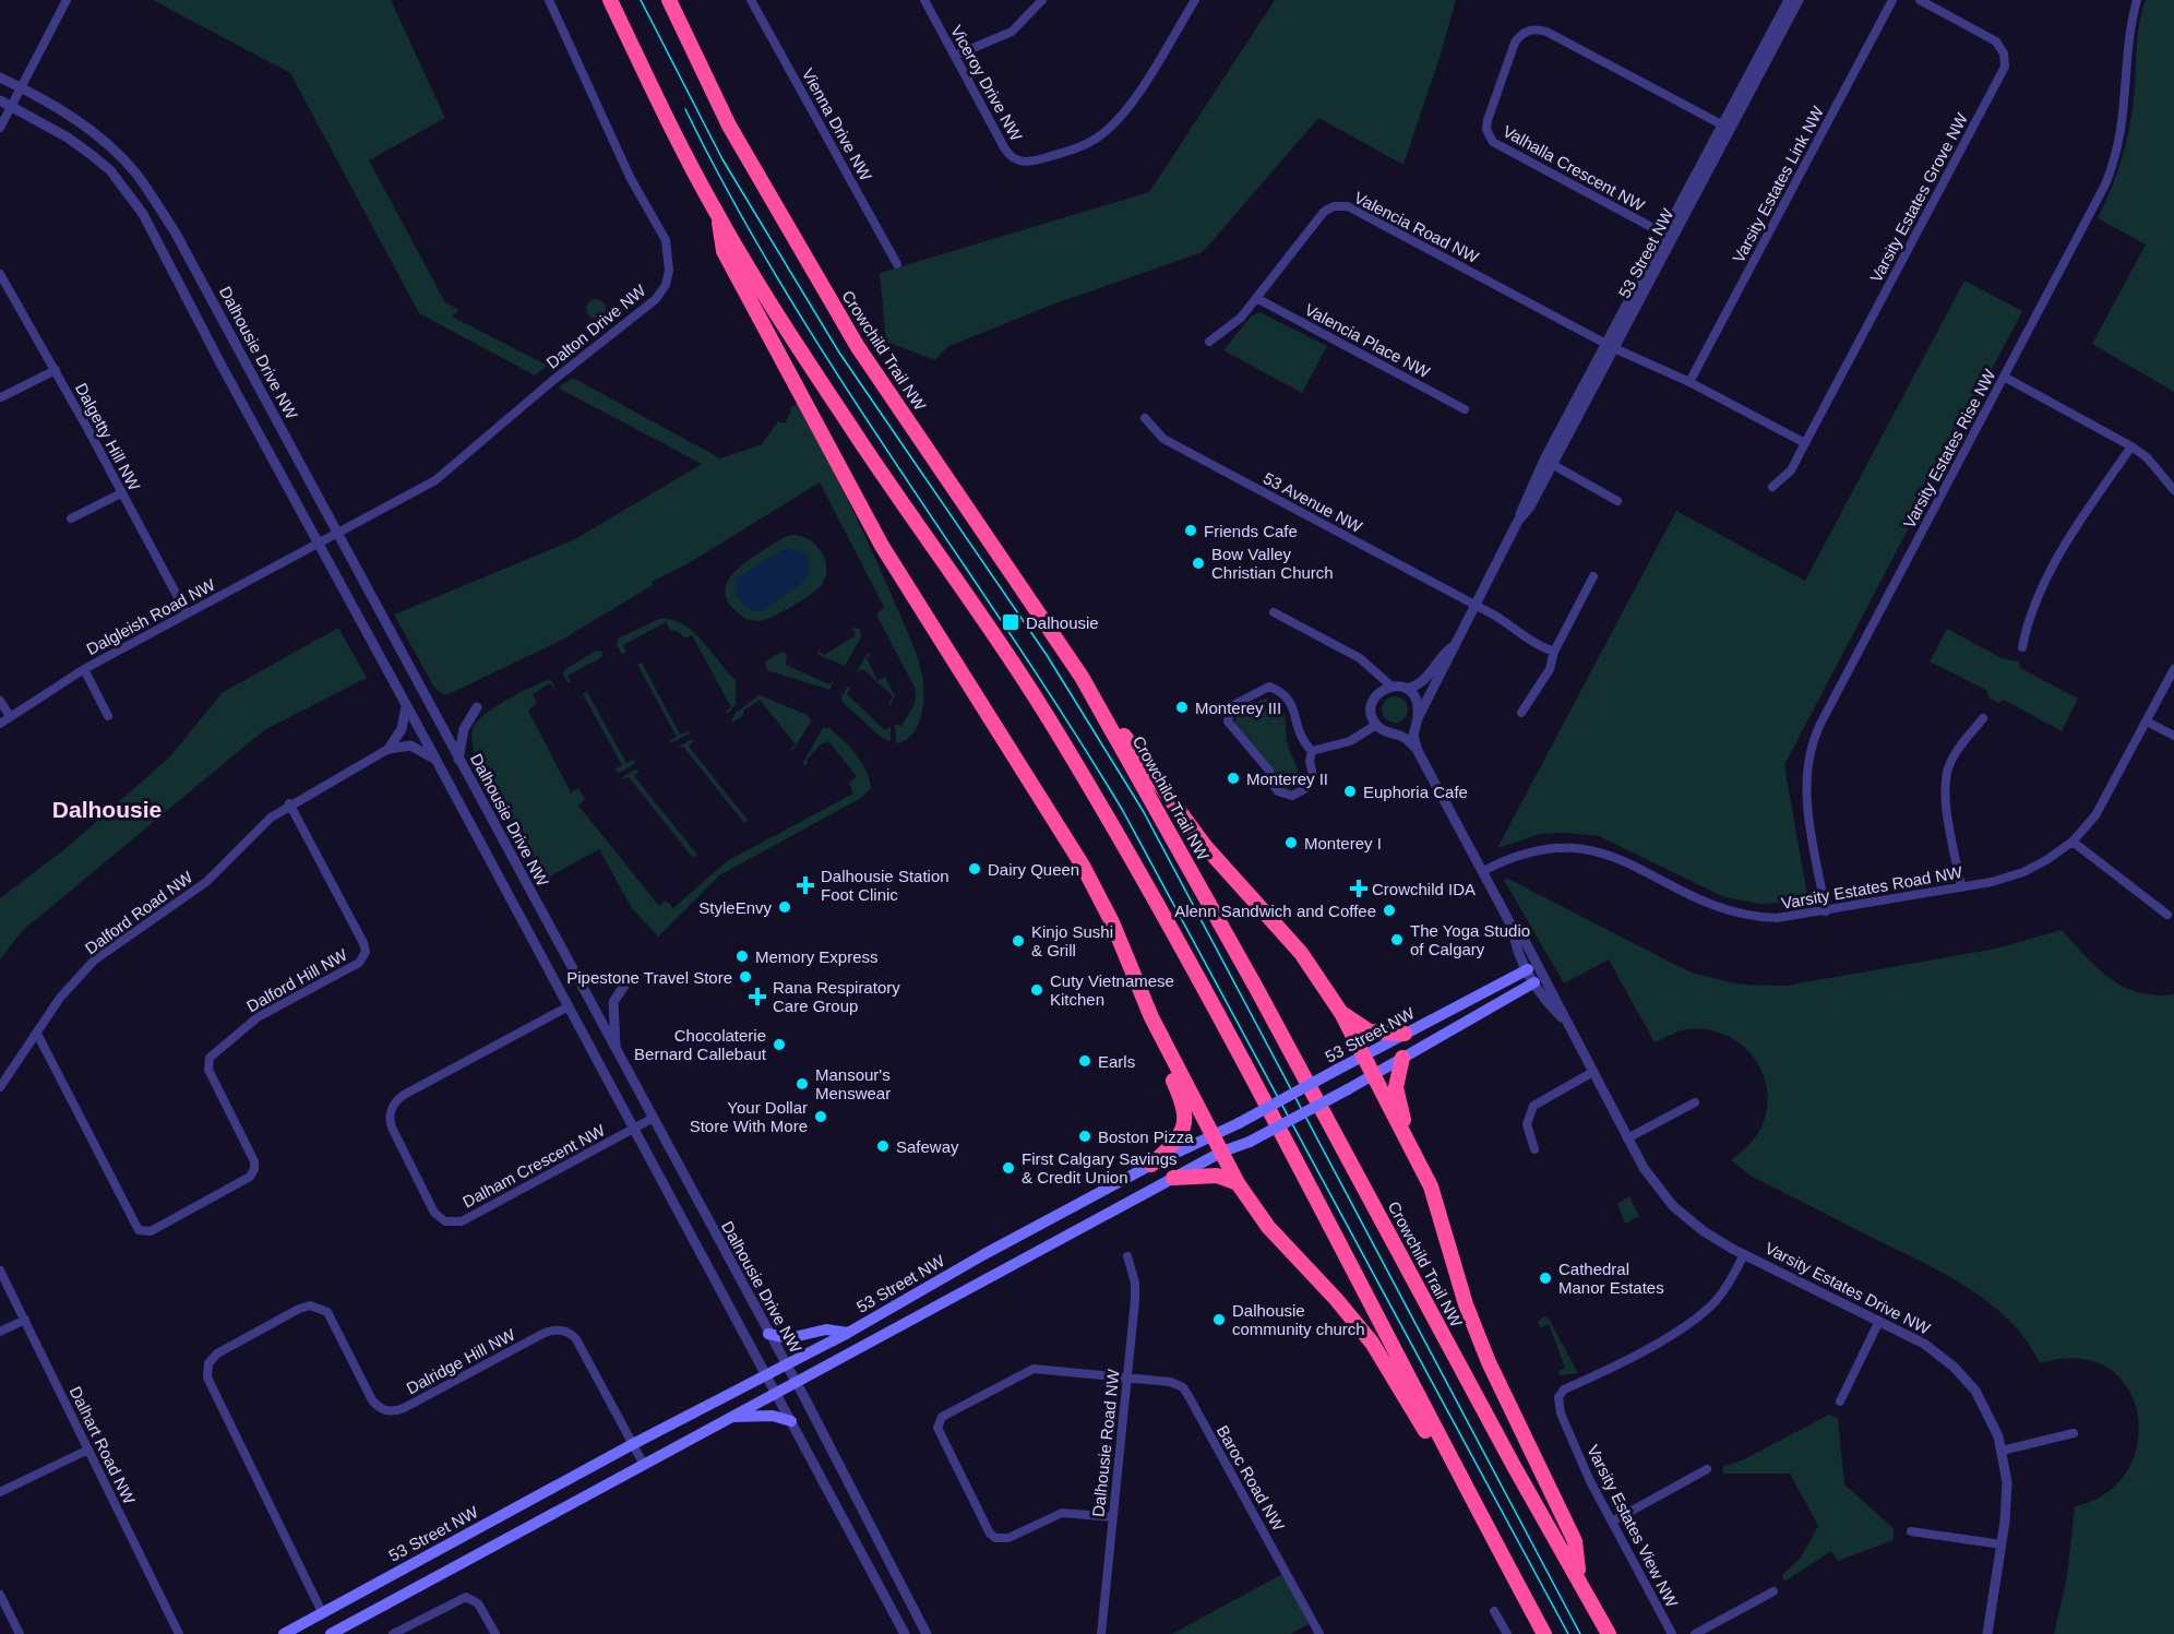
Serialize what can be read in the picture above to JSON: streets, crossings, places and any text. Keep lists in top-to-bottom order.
{
  "streets": {
    "highway": ["Crowchild Trail NW"],
    "main road": ["53 Street NW"],
    "street": [
      "Viceroy Drive NW",
      "Vienna Drive NW",
      "Valhalla Crescent NW",
      "Varsity Estates Link NW",
      "Varsity Estates Grove NW",
      "Valencia Road NW",
      "Dalton Drive NW",
      "Valencia Place NW",
      "Dalhousie Drive NW",
      "Dalgetty Hill NW",
      "Varsity Estates Rise NW",
      "53 Avenue NW",
      "Dalgleish Road NW",
      "Varsity Estates Road NW",
      "Dalford Road NW",
      "Dalford Hill NW",
      "Dalham Crescent NW",
      "Varsity Estates Drive NW",
      "Dalridge Hill NW",
      "Dalhousie Road NW",
      "Dalhart Road NW",
      "Baroc Road NW",
      "Varsity Estates View NW"
    ]
  },
  "crossings": [
    ["Valhalla Crescent NW", "53 Street NW"],
    ["Valencia Road NW", "53 Street NW"],
    ["Valencia Road NW", "Valencia Place NW"],
    ["53 Street NW", "Dalhousie Drive NW"],
    ["53 Street NW", "53 Avenue NW"],
    ["53 Street NW", "Varsity Estates Drive NW"],
    ["53 Street NW", "Dalridge Hill NW"],
    ["Dalton Drive NW", "Dalhousie Drive NW"],
    ["Dalton Drive NW", "Dalgleish Road NW"],
    ["Dalhousie Drive NW", "Dalham Crescent NW"],
    ["Dalgetty Hill NW", "Dalgleish Road NW"],
    ["Varsity Estates Rise NW", "Varsity Estates Road NW"],
    ["Varsity Estates Road NW", "Varsity Estates Drive NW"],
    ["Dalford Road NW", "Dalford Hill NW"],
    ["Varsity Estates Drive NW", "Varsity Estates View NW"],
    ["Dalhousie Road NW", "Baroc Road NW"]
  ],
  "districts": ["Dalhousie"],
  "places": {
    "other": [
      "Friends Cafe",
      "Bow Valley Christian Church",
      "Monterey III",
      "Monterey II",
      "Euphoria Cafe",
      "Monterey I",
      "Dairy Queen",
      "StyleEnvy",
      "Alenn Sandwich and Coffee",
      "The Yoga Studio of Calgary",
      "Kinjo Sushi & Grill",
      "Memory Express",
      "Pipestone Travel Store",
      "Cuty Vietnamese Kitchen",
      "Chocolaterie Bernard Callebaut",
      "Earls",
      "Mansour's Menswear",
      "Your Dollar Store With More",
      "Boston Pizza",
      "Safeway",
      "First Calgary Savings & Credit Union",
      "Cathedral Manor Estates",
      "Dalhousie community church"
    ],
    "transit": ["Dalhousie"],
    "health": ["Dalhousie Station Foot Clinic", "Crowchild IDA", "Rana Respiratory Care Group"]
  }
}
